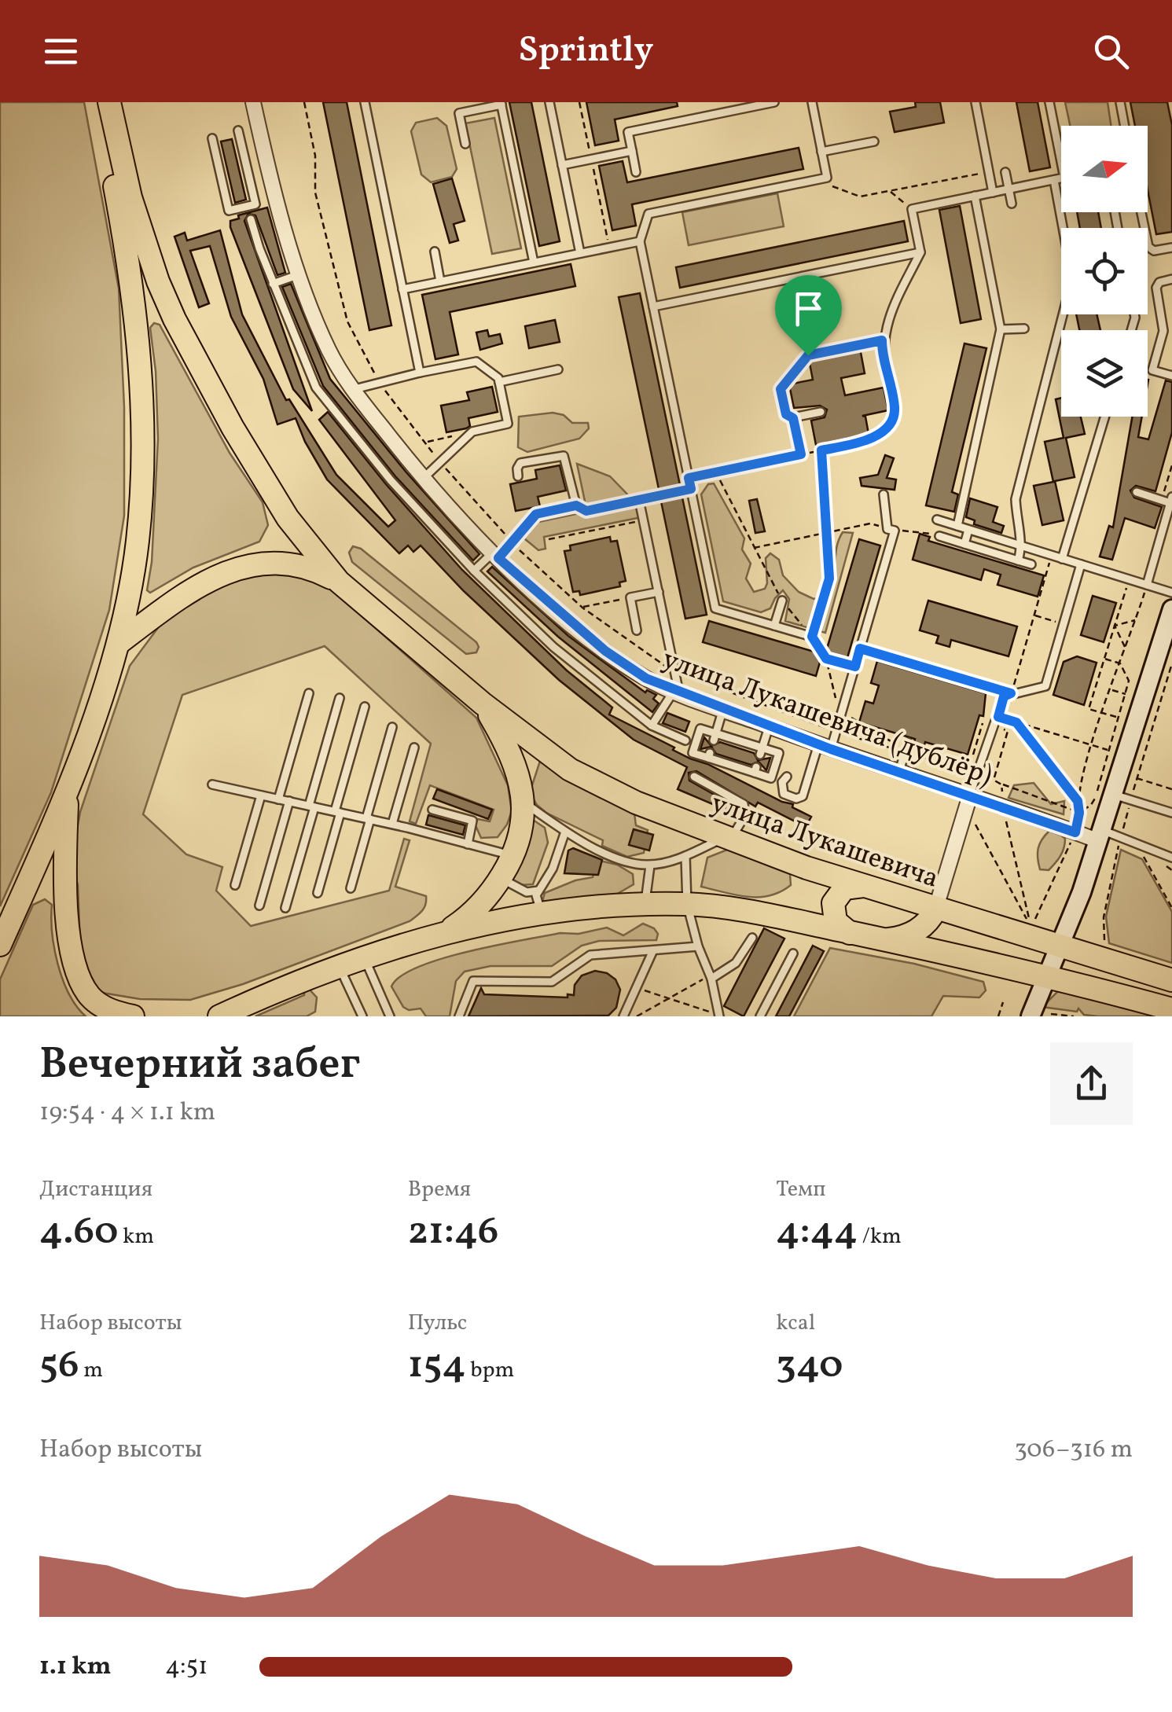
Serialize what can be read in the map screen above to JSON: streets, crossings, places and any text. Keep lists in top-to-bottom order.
{
  "streets": {
    "main road": ["улица Лукашевича"],
    "street": ["улица Лукашевича (дублёр)"]
  },
  "north": "right",
  "page": {
    "header": "Sprintly",
    "heading": ["Вечерний забег", "19:54 · 4 × 1.1 km"],
    "stats": [
      ["Дистанция", "4.60 km"],
      ["Время", "21:46"],
      ["Темп", "4:44 /km"],
      ["Набор высоты", "56 m"],
      ["Пульс", "154 bpm"],
      ["kcal", "340"]
    ],
    "chart": ["Набор высоты", "306–316 m"],
    "list": [
      {
        "name": "1.1 km",
        "note": "4:51"
      }
    ]
  }
}
